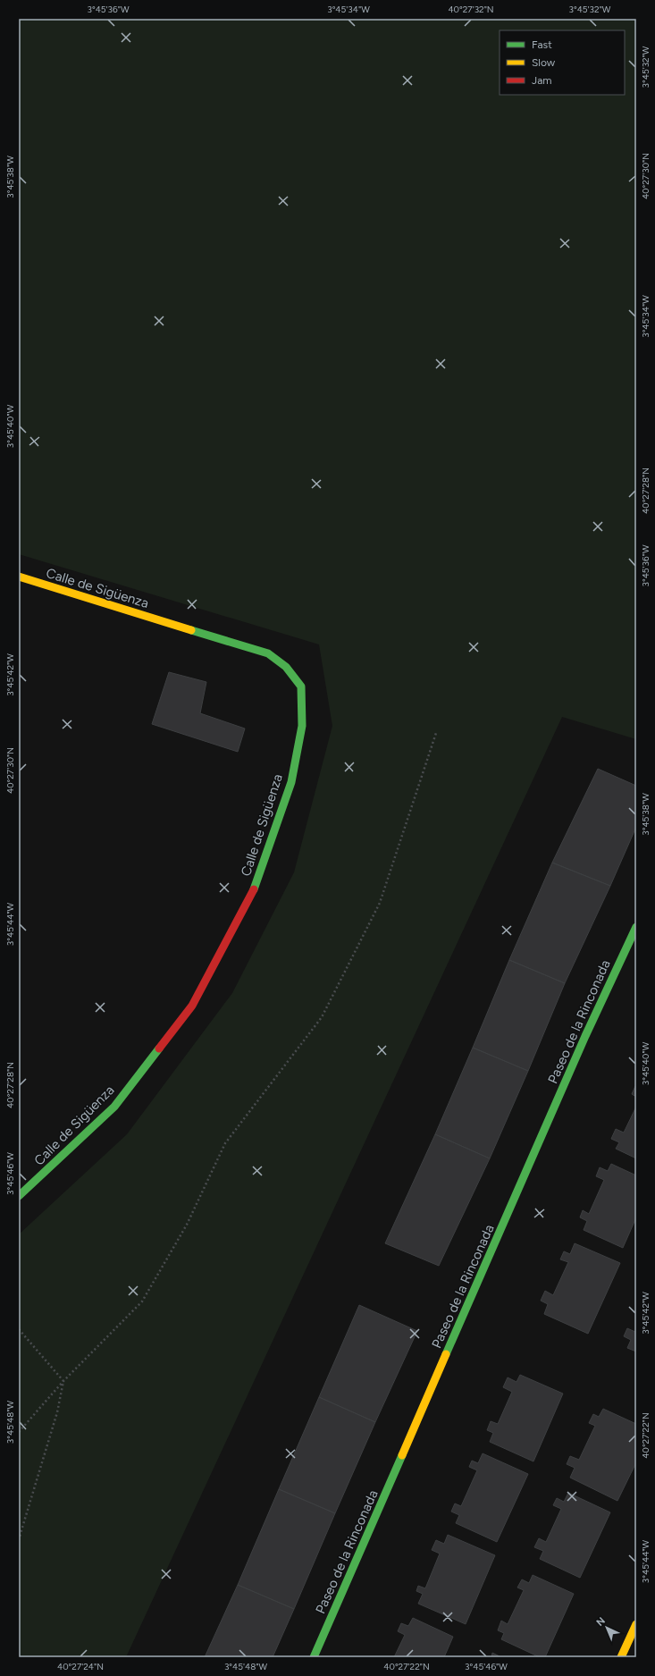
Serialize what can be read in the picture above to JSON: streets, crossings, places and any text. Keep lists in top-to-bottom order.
{
  "streets": {
    "street": ["Calle de Sigüenza", "Paseo de la Rinconada"]
  },
  "legend": ["Fast", "Slow", "Jam"],
  "north": "top left",
  "coordinates": [
    "3°45'36\"W",
    "3°45'34\"W",
    "40°27'32\"N",
    "3°45'32\"W",
    "40°27'30\"N",
    "3°45'38\"W",
    "3°45'40\"W",
    "40°27'28\"N",
    "3°45'42\"W",
    "3°45'44\"W",
    "3°45'46\"W",
    "3°45'48\"W",
    "40°27'22\"N",
    "40°27'24\"N"
  ]
}
